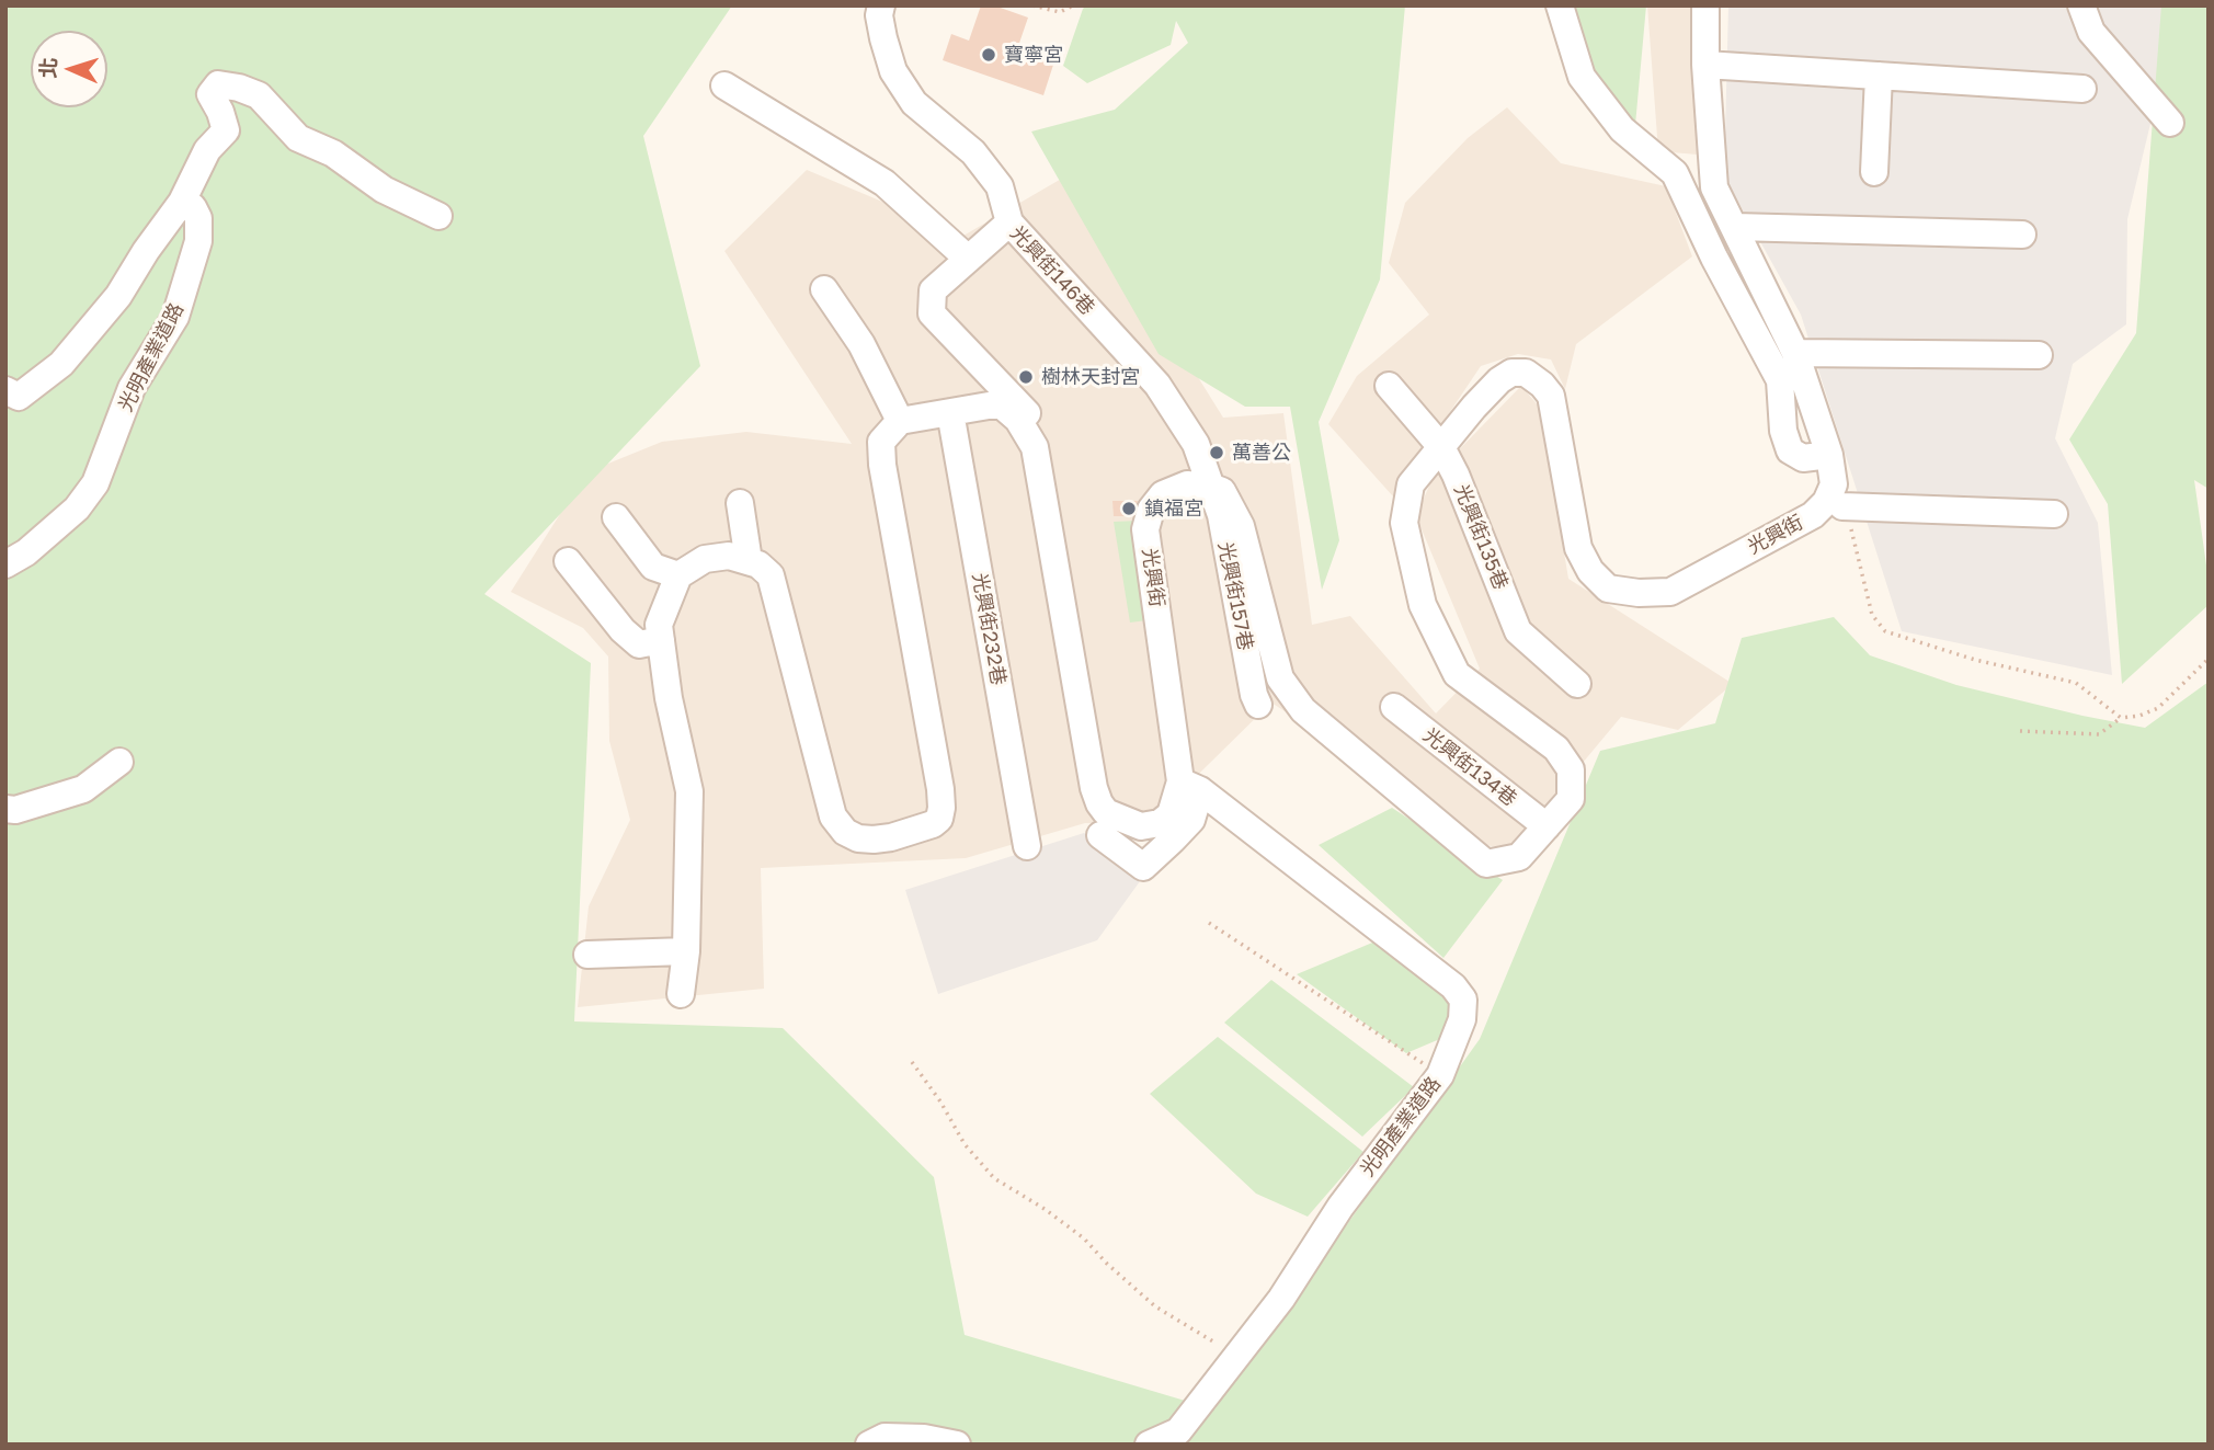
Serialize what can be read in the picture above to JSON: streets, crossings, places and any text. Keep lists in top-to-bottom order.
{
  "streets": {
    "street": [
      "光興街146巷",
      "光明產業道路",
      "光興街",
      "光興街135巷",
      "光興街157巷",
      "光興街232巷",
      "光興街134巷"
    ]
  },
  "crossings": [
    ["光興街146巷", "光興街"],
    ["光興街146巷", "光興街157巷"],
    ["光明產業道路", "光興街"],
    ["光興街", "光興街135巷"],
    ["光興街", "光興街157巷"],
    ["光興街", "光興街232巷"],
    ["光興街", "光興街134巷"]
  ],
  "places": [
    "寶寧宮",
    "樹林天封宮",
    "萬善公",
    "鎮福宮"
  ],
  "north": "left"
}
